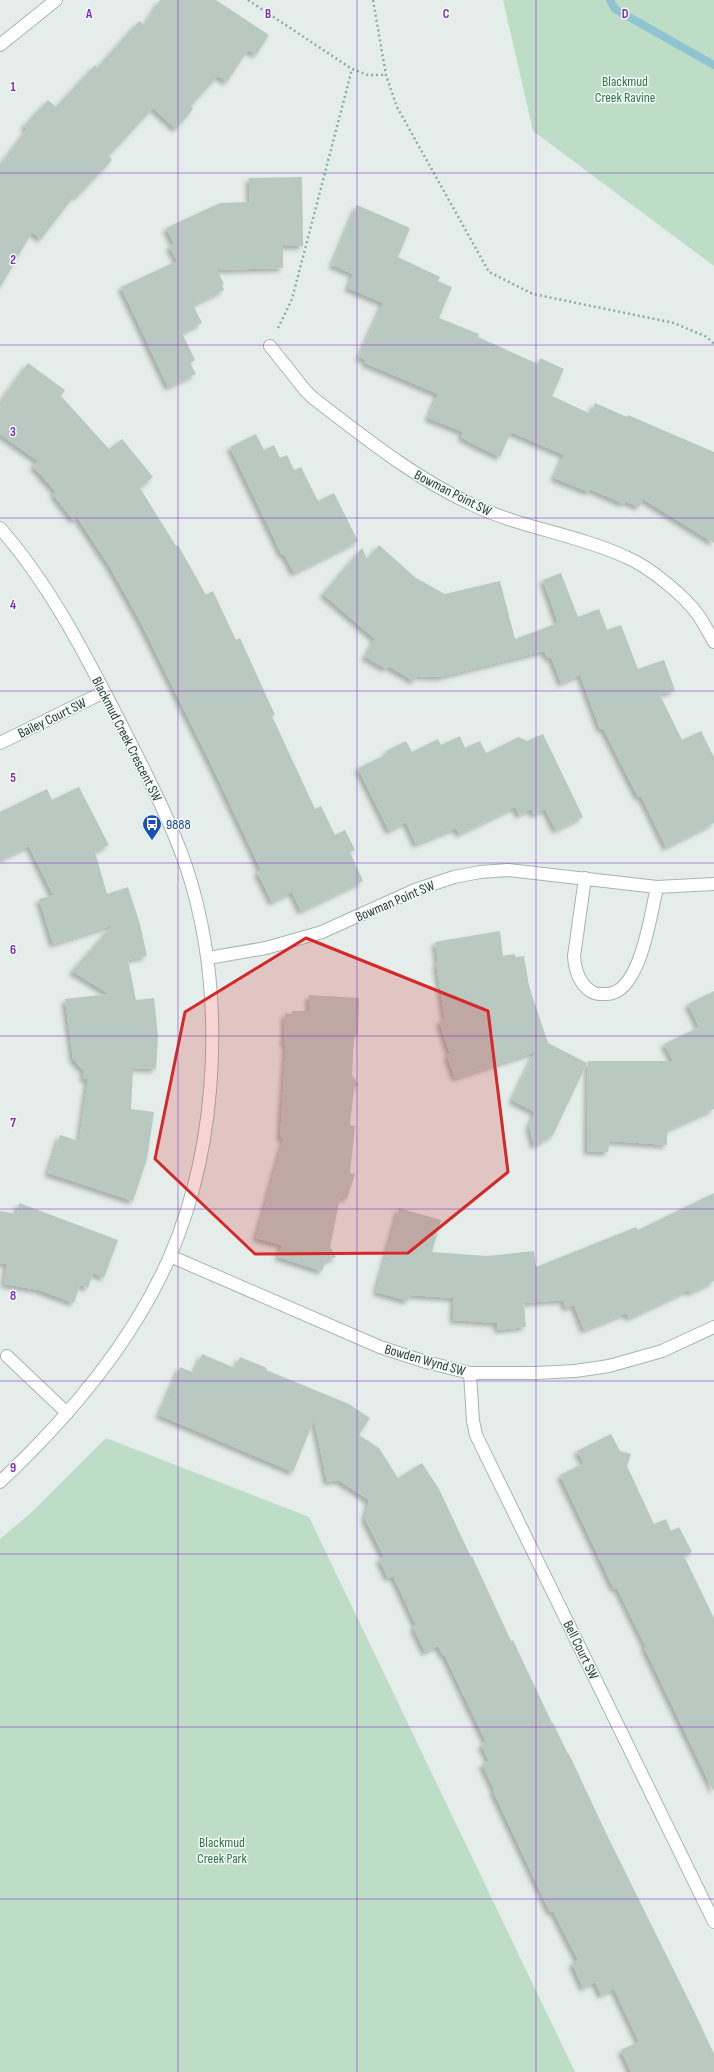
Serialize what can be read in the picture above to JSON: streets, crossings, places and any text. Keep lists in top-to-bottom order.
{
  "streets": {
    "street": [
      "Bowman Point SW",
      "Bailey Court SW",
      "Blackmud Creek Crescent SW",
      "Bowden Wynd SW",
      "Bell Court SW"
    ]
  },
  "crossings": [
    ["Bowman Point SW", "Blackmud Creek Crescent SW"],
    ["Bailey Court SW", "Blackmud Creek Crescent SW"],
    ["Blackmud Creek Crescent SW", "Bowden Wynd SW"],
    ["Bowden Wynd SW", "Bell Court SW"]
  ],
  "parks": ["Blackmud Creek Ravine", "Blackmud Creek Park"],
  "places": {
    "bus stop": ["9888"]
  },
  "grid": {
    "columns": [
      "A",
      "B",
      "C",
      "D"
    ],
    "rows": [
      "1",
      "2",
      "3",
      "4",
      "5",
      "6",
      "7",
      "8",
      "9"
    ]
  }
}
